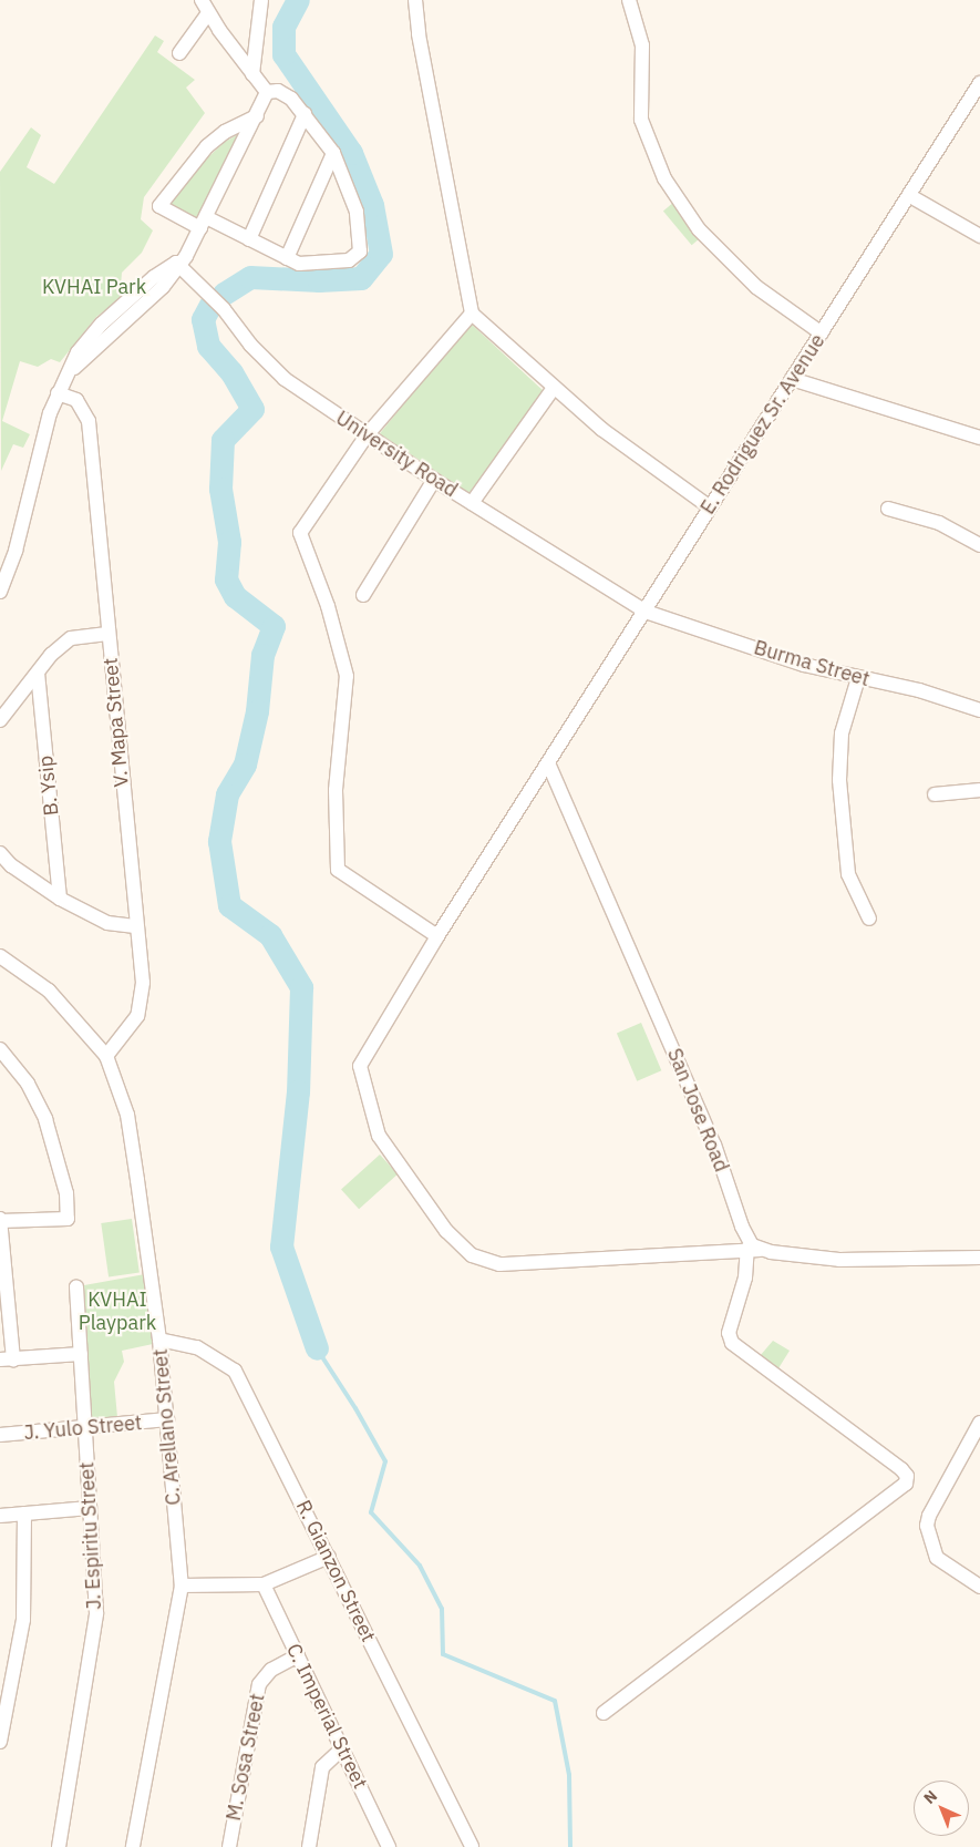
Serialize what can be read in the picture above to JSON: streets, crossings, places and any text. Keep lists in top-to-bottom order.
{
  "streets": {
    "street": [
      "E. Rodriguez Sr. Avenue",
      "University Road",
      "Burma Street",
      "V. Mapa Street",
      "B. Ysip",
      "San Jose Road",
      "C. Arellano Street",
      "J. Yulo Street",
      "J. Espiritu Street",
      "R. Gianzon Street",
      "C. Imperial Street",
      "M. Sosa Street"
    ]
  },
  "crossings": [
    ["E. Rodriguez Sr. Avenue", "University Road"],
    ["E. Rodriguez Sr. Avenue", "Burma Street"],
    ["E. Rodriguez Sr. Avenue", "San Jose Road"],
    ["University Road", "Burma Street"],
    ["V. Mapa Street", "C. Arellano Street"],
    ["C. Arellano Street", "J. Yulo Street"],
    ["C. Arellano Street", "R. Gianzon Street"],
    ["J. Yulo Street", "J. Espiritu Street"],
    ["C. Imperial Street", "M. Sosa Street"]
  ],
  "parks": ["KVHAI Park", "KVHAI Playpark"],
  "north": "top left"
}
